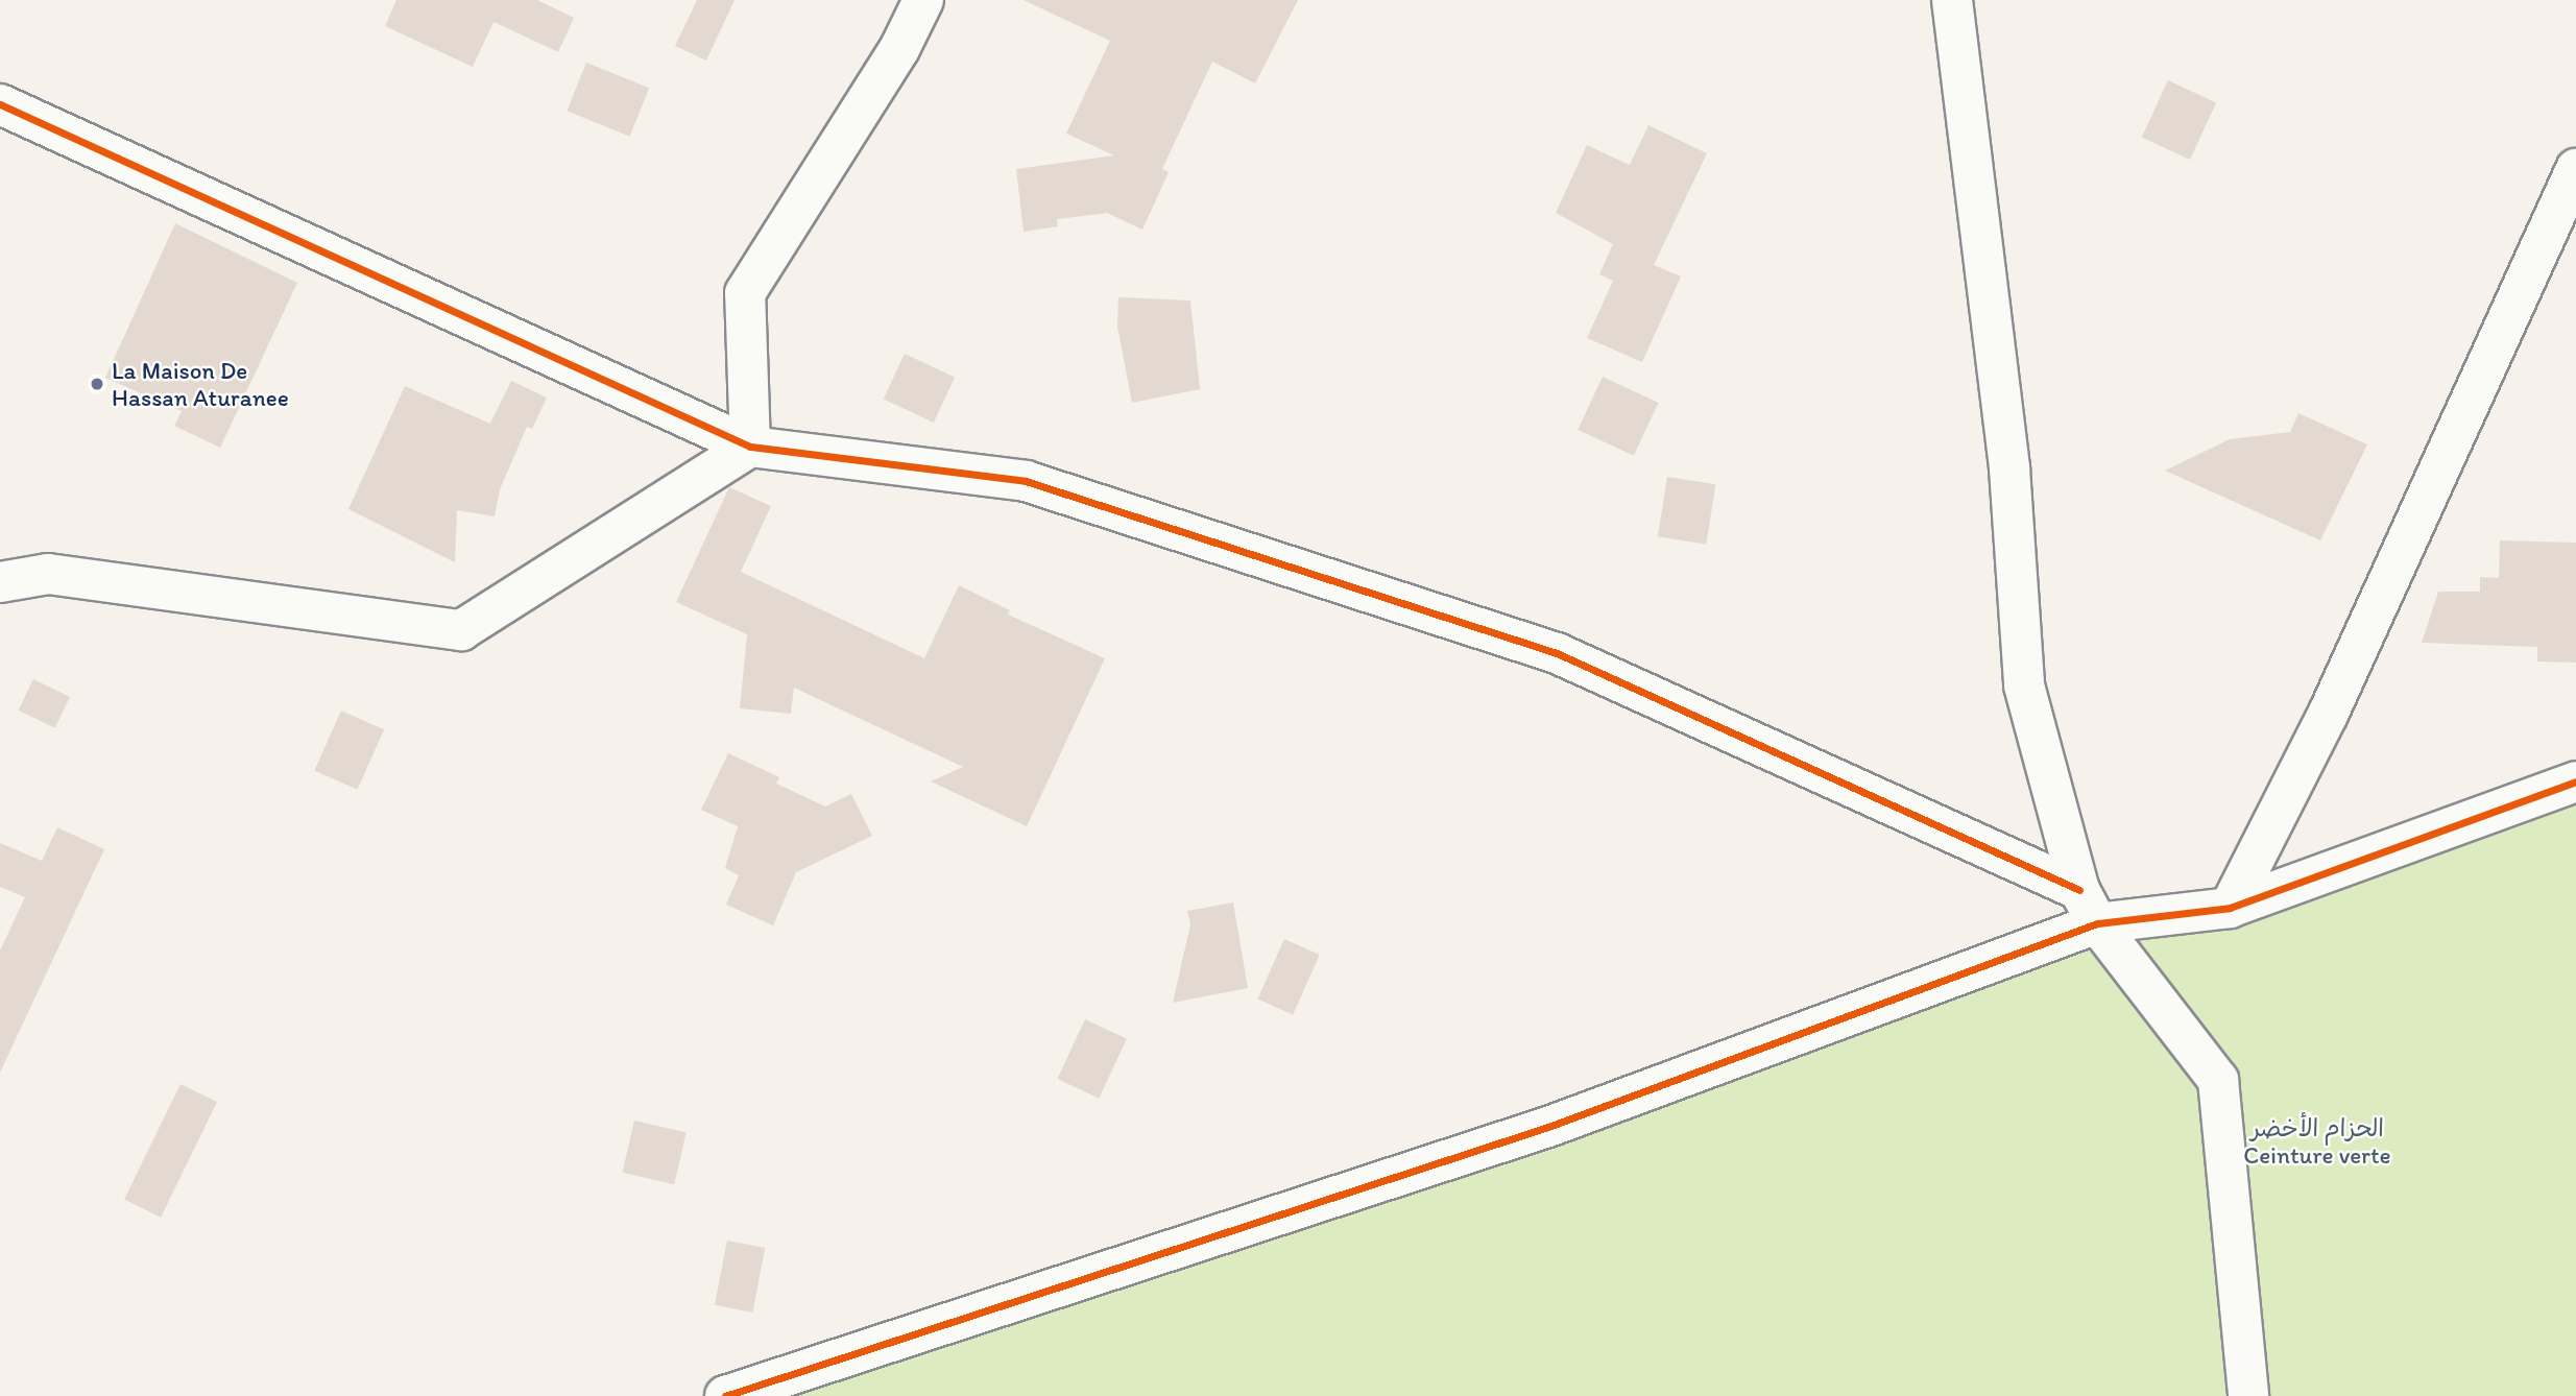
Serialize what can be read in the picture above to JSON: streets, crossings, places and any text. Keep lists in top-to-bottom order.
{
  "parks": ["الحزام الأخضر Ceinture verte"],
  "places": ["La Maison De Hassan Aturanee"]
}
